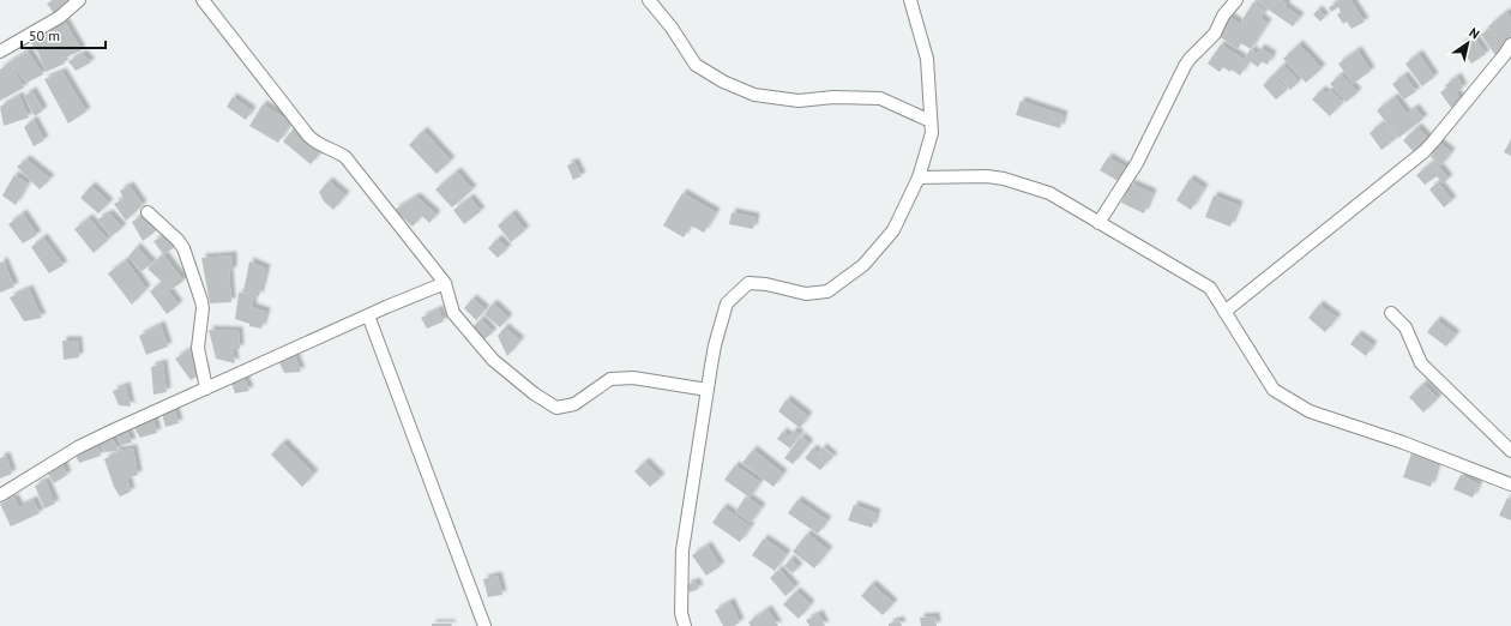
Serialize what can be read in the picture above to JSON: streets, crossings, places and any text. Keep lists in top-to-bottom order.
{
  "scale_bar": "50 m",
  "north": "top right"
}
